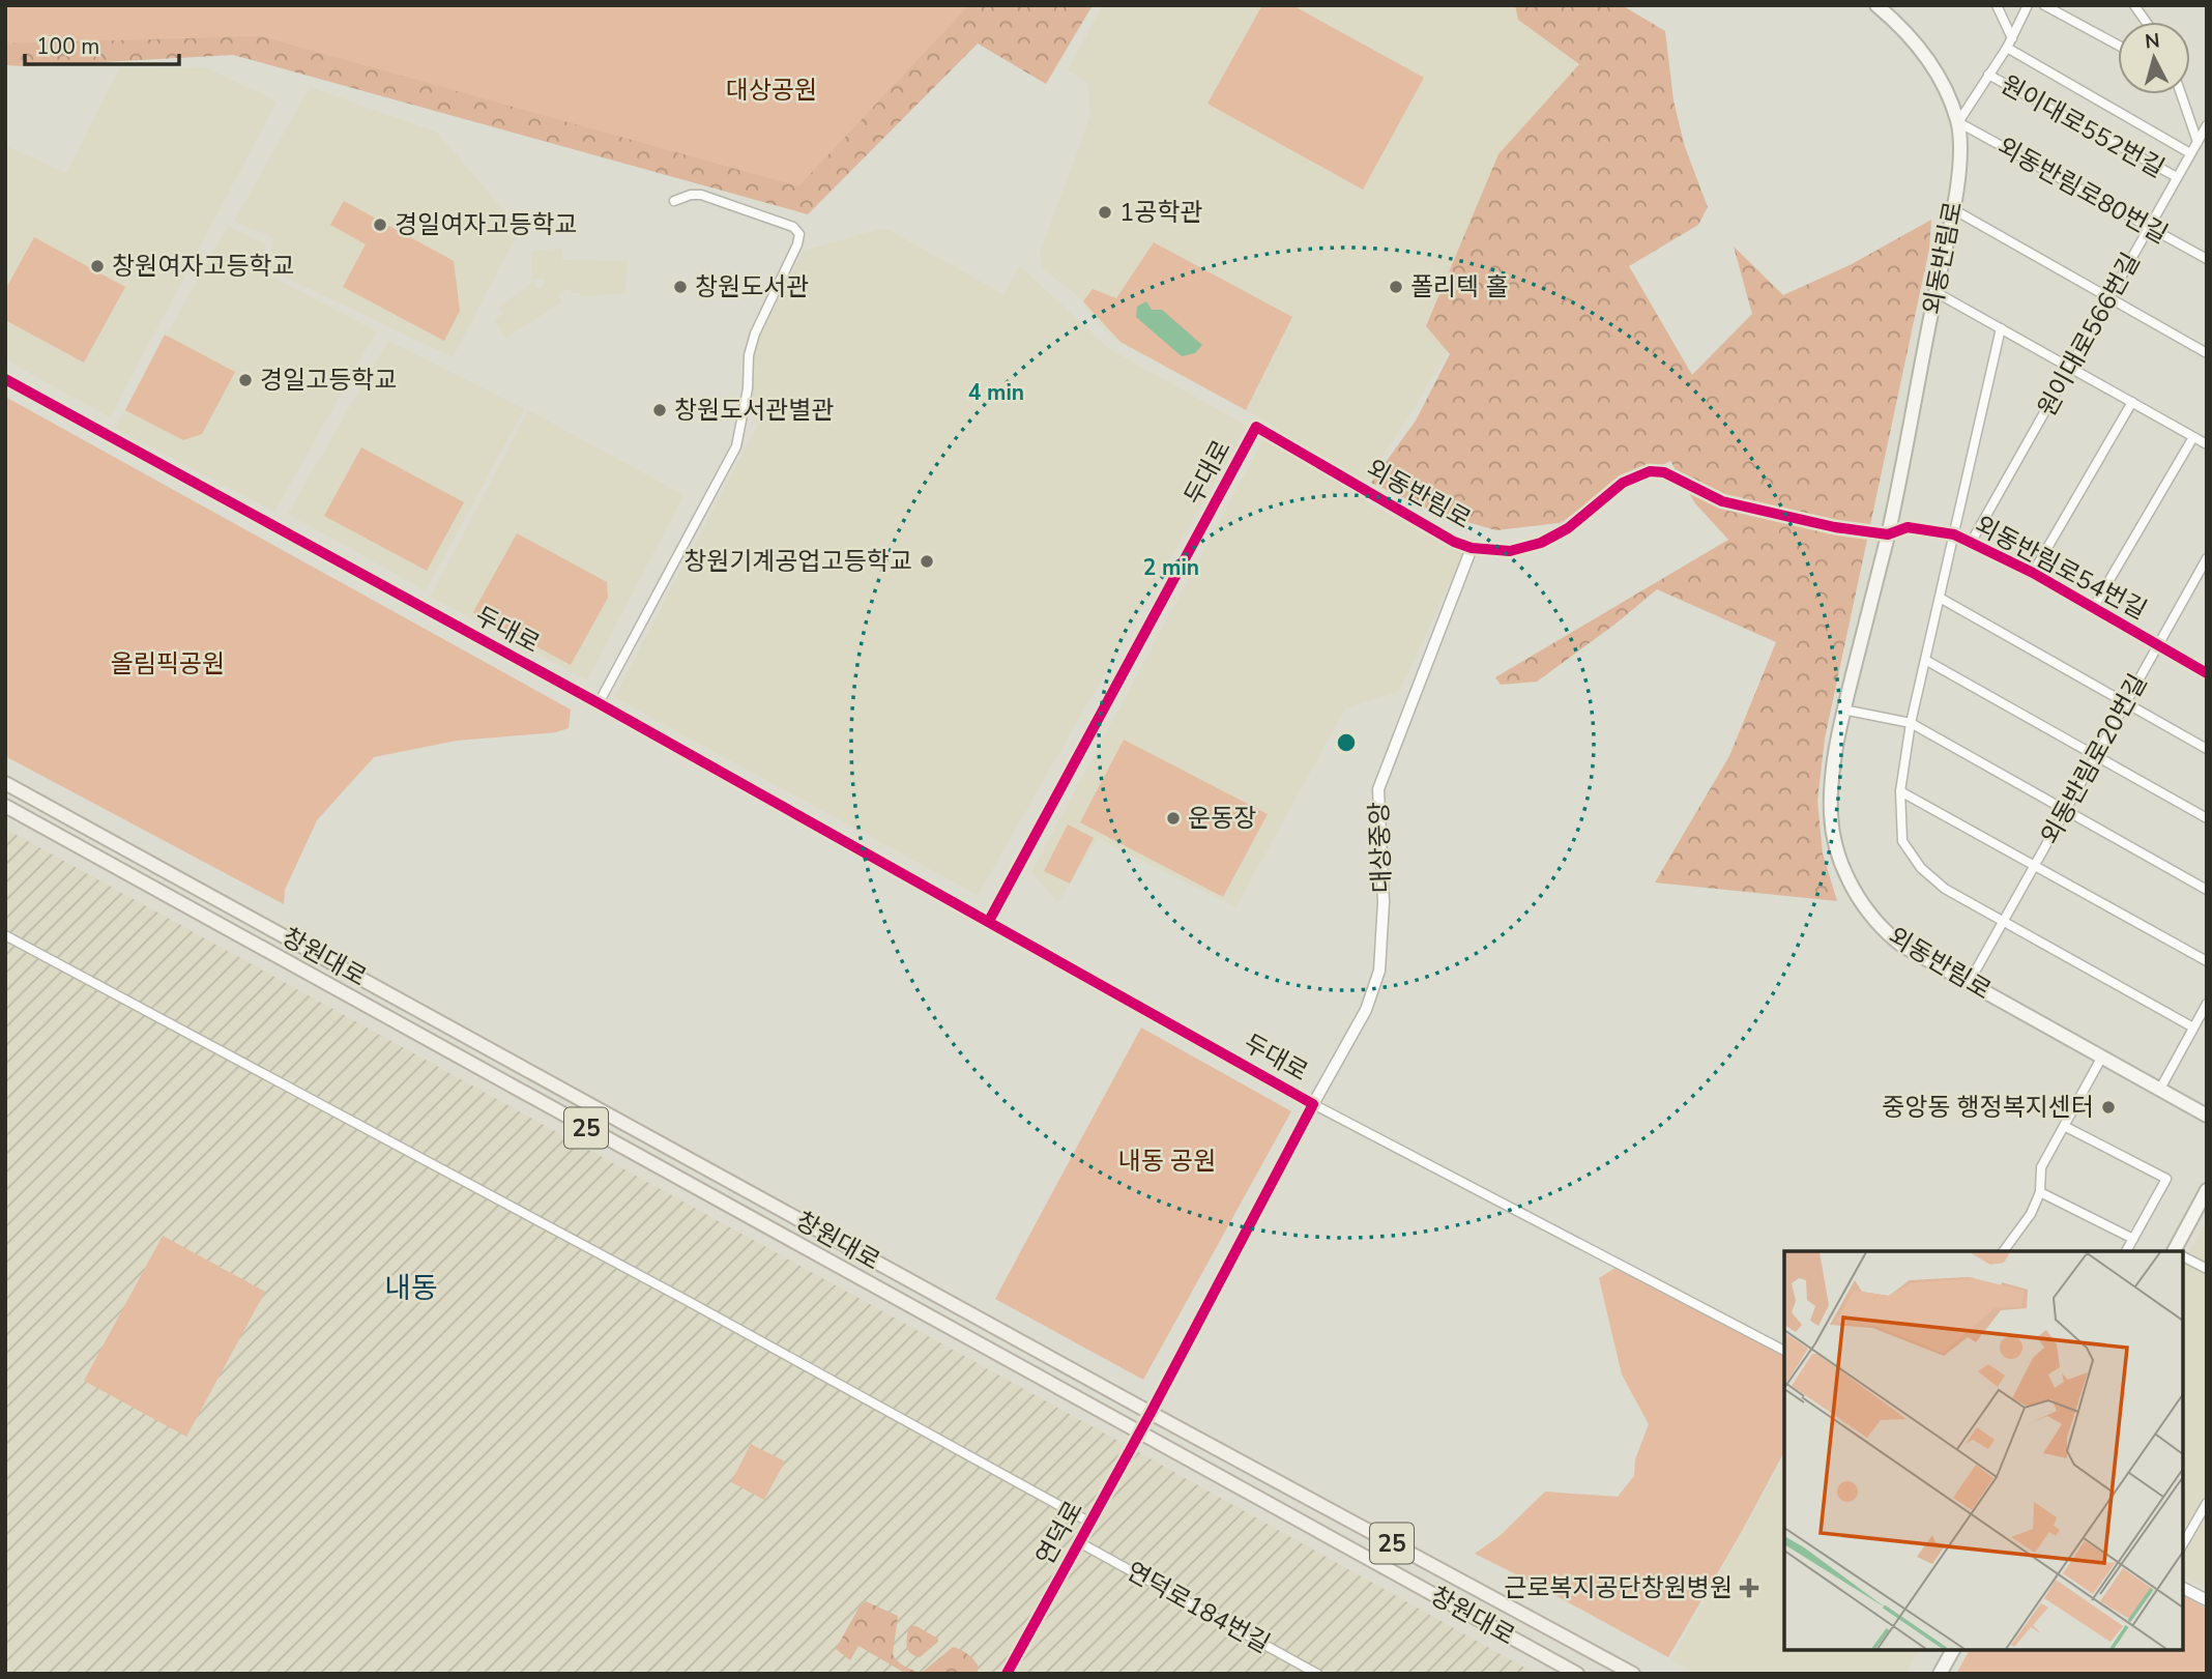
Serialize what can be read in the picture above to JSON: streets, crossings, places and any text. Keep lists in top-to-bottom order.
{
  "streets": {
    "main road": ["외동반림로", "창원대로", "25"],
    "street": [
      "원이대로552번길",
      "외동반림로80번길",
      "원이대로566번길",
      "두대로",
      "외동반림로54번길",
      "외동반림로20번길",
      "대상중앙",
      "연덕로",
      "연덕로184번길"
    ]
  },
  "crossings": [
    ["원이대로552번길", "외동반림로80번길"],
    ["원이대로552번길", "외동반림로"],
    ["원이대로552번길", "원이대로566번길"],
    ["외동반림로80번길", "외동반림로"],
    ["외동반림로80번길", "원이대로566번길"],
    ["외동반림로", "두대로"],
    ["외동반림로", "외동반림로54번길"],
    ["외동반림로", "외동반림로20번길"],
    ["외동반림로", "대상중앙"],
    ["원이대로566번길", "외동반림로54번길"],
    ["두대로", "대상중앙"],
    ["두대로", "창원대로"],
    ["두대로", "연덕로"],
    ["외동반림로54번길", "외동반림로20번길"],
    ["창원대로", "연덕로"],
    ["연덕로", "연덕로184번길"]
  ],
  "districts": ["내동"],
  "parks": ["대상공원", "올림픽공원", "내동 공원"],
  "places": {
    "other": [
      "1공학관",
      "경일여자고등학교",
      "창원여자고등학교",
      "창원도서관",
      "폴리텍 홀",
      "경일고등학교",
      "창원도서관별관",
      "창원기계공업고등학교",
      "운동장",
      "중앙동 행정복지센터"
    ],
    "health": ["근로복지공단창원병원"]
  },
  "scale_bar": "100 m",
  "north": "top",
  "rings": ["4 min", "2 min"]
}
